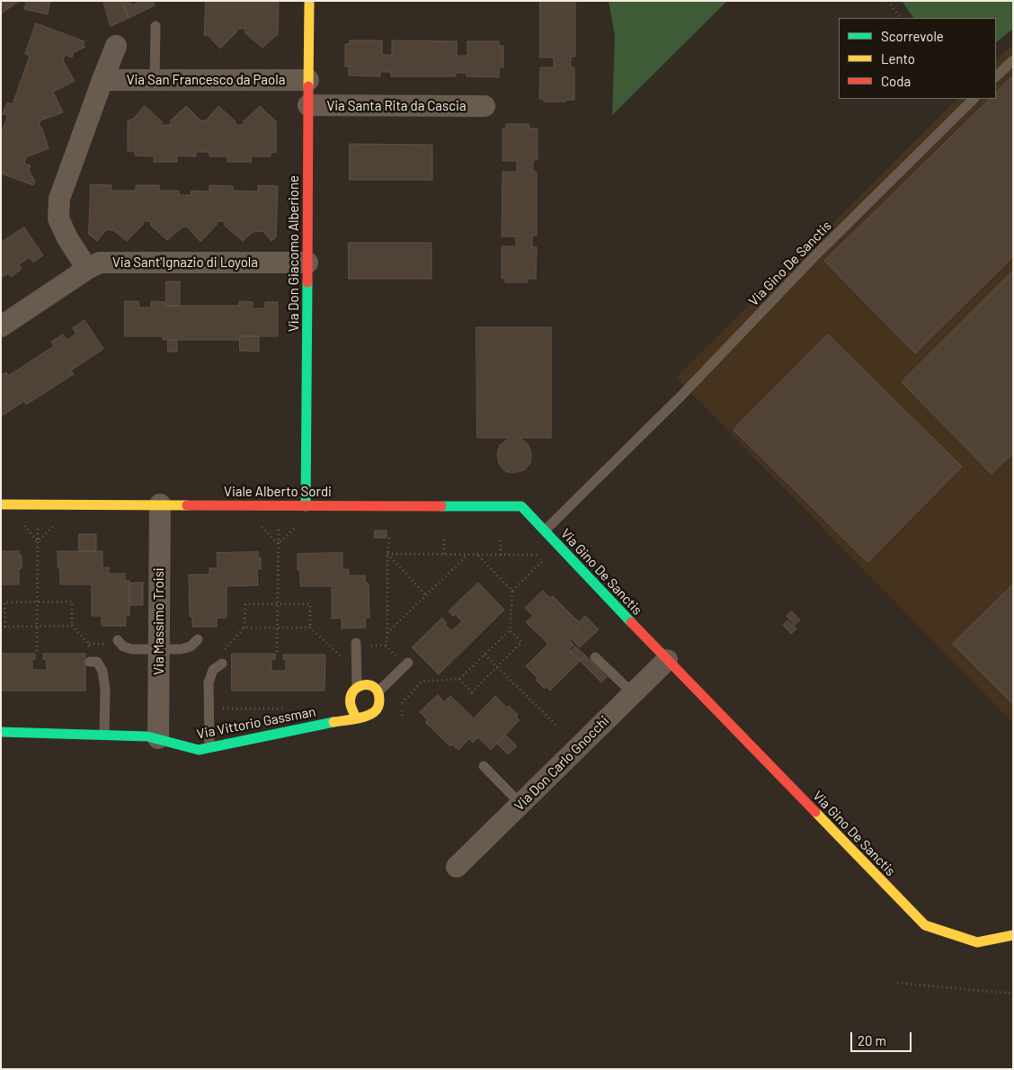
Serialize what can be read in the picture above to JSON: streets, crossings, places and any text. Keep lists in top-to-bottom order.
{
  "streets": {
    "street": [
      "Via San Francesco da Paola",
      "Via Santa Rita da Cascia",
      "Via Don Giacomo Alberione",
      "Via Sant'Ignazio di Loyola",
      "Via Gino De Sanctis",
      "Viale Alberto Sordi",
      "Via Massimo Troisi",
      "Via Vittorio Gassman",
      "Via Don Carlo Gnocchi"
    ]
  },
  "crossings": [
    ["Via San Francesco da Paola", "Via Don Giacomo Alberione"],
    ["Via San Francesco da Paola", "Via Sant'Ignazio di Loyola"],
    ["Via Santa Rita da Cascia", "Via Don Giacomo Alberione"],
    ["Via Don Giacomo Alberione", "Via Sant'Ignazio di Loyola"],
    ["Via Don Giacomo Alberione", "Viale Alberto Sordi"],
    ["Via Gino De Sanctis", "Viale Alberto Sordi"],
    ["Via Gino De Sanctis", "Via Don Carlo Gnocchi"],
    ["Viale Alberto Sordi", "Via Massimo Troisi"],
    ["Via Massimo Troisi", "Via Vittorio Gassman"]
  ],
  "legend": ["Scorrevole", "Lento", "Coda"],
  "scale_bar": "20 m"
}
